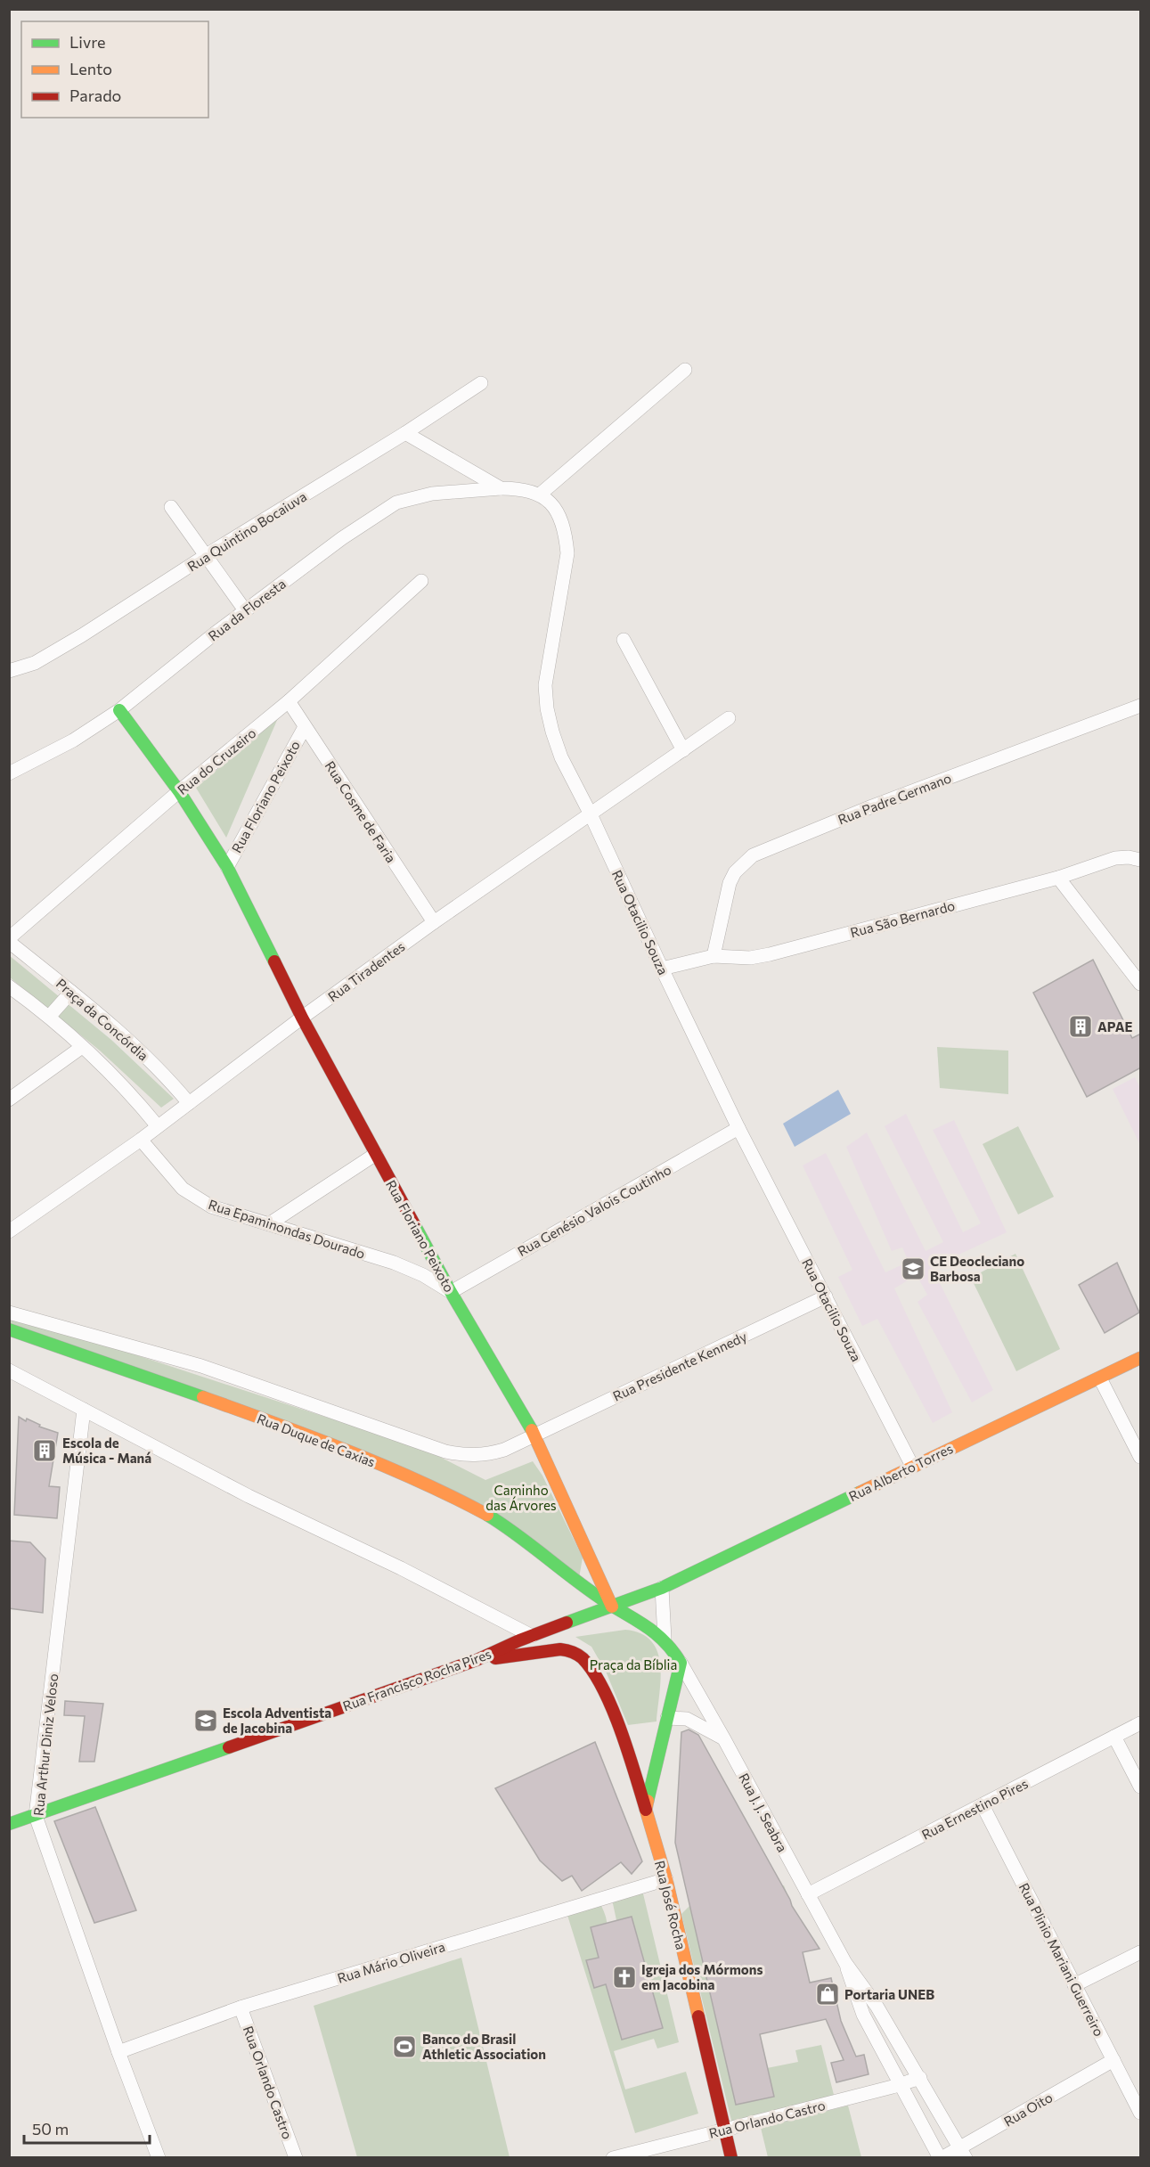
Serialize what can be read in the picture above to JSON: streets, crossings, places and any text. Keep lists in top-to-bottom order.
{
  "streets": {
    "street": [
      "Rua Quintino Bocaiuva",
      "Rua da Floresta",
      "Rua do Cruzeiro",
      "Rua Floriano Peixoto",
      "Rua Padre Germano",
      "Rua Cosme de Faria",
      "Rua São Bernardo",
      "Rua Otacilio Souza",
      "Rua Tiradentes",
      "Praça da Concórdia",
      "Rua Genésio Valois Coutinho",
      "Rua Epaminondas Dourado",
      "Rua Presidente Kennedy",
      "Rua Duque de Caxias",
      "Rua Alberto Torres",
      "Rua Francisco Rocha Pires",
      "Rua Arthur Diniz Veloso",
      "Rua Ernestino Pires",
      "Rua J. J. Seabra",
      "Rua José Rocha",
      "Rua Plinio Mariani Guerreiro",
      "Rua Mário Oliveira",
      "Rua Orlando Castro",
      "Rua Oito"
    ]
  },
  "crossings": [
    ["Rua da Floresta", "Rua Floriano Peixoto"],
    ["Rua do Cruzeiro", "Rua Floriano Peixoto"],
    ["Rua do Cruzeiro", "Rua Cosme de Faria"],
    ["Rua do Cruzeiro", "Praça da Concórdia"],
    ["Rua Floriano Peixoto", "Rua Cosme de Faria"],
    ["Rua Floriano Peixoto", "Rua Tiradentes"],
    ["Rua Floriano Peixoto", "Rua Genésio Valois Coutinho"],
    ["Rua Floriano Peixoto", "Rua Epaminondas Dourado"],
    ["Rua Floriano Peixoto", "Rua Presidente Kennedy"],
    ["Rua Floriano Peixoto", "Rua Duque de Caxias"],
    ["Rua Floriano Peixoto", "Rua Francisco Rocha Pires"],
    ["Rua Padre Germano", "Rua São Bernardo"],
    ["Rua Cosme de Faria", "Rua Tiradentes"],
    ["Rua São Bernardo", "Rua Otacilio Souza"],
    ["Rua Otacilio Souza", "Rua Tiradentes"],
    ["Rua Otacilio Souza", "Rua Genésio Valois Coutinho"],
    ["Rua Otacilio Souza", "Rua Presidente Kennedy"],
    ["Rua Otacilio Souza", "Rua Alberto Torres"],
    ["Rua Tiradentes", "Praça da Concórdia"],
    ["Rua Tiradentes", "Rua Epaminondas Dourado"],
    ["Rua Genésio Valois Coutinho", "Rua Epaminondas Dourado"],
    ["Rua Duque de Caxias", "Rua Francisco Rocha Pires"],
    ["Rua Alberto Torres", "Rua Francisco Rocha Pires"],
    ["Rua Francisco Rocha Pires", "Rua Arthur Diniz Veloso"],
    ["Rua Francisco Rocha Pires", "Rua José Rocha"],
    ["Rua Arthur Diniz Veloso", "Rua Mário Oliveira"],
    ["Rua Ernestino Pires", "Rua J. J. Seabra"],
    ["Rua Ernestino Pires", "Rua Plinio Mariani Guerreiro"],
    ["Rua J. J. Seabra", "Rua Orlando Castro"],
    ["Rua J. J. Seabra", "Rua Oito"],
    ["Rua José Rocha", "Rua Mário Oliveira"],
    ["Rua José Rocha", "Rua Orlando Castro"],
    ["Rua Plinio Mariani Guerreiro", "Rua Oito"],
    ["Rua Mário Oliveira", "Rua Orlando Castro"]
  ],
  "parks": ["Caminho das Árvores", "Praça da Bíblia"],
  "places": {
    "building": ["APAE", "Escola de Música - Maná"],
    "school or university": ["CE Deocleciano Barbosa", "Escola Adventista de Jacobina"],
    "church": ["Igreja dos Mórmons em Jacobina"],
    "shop": ["Portaria UNEB"],
    "sports": ["Banco do Brasil Athletic Association"]
  },
  "legend": ["Livre", "Lento", "Parado"],
  "scale_bar": "50 m"
}
